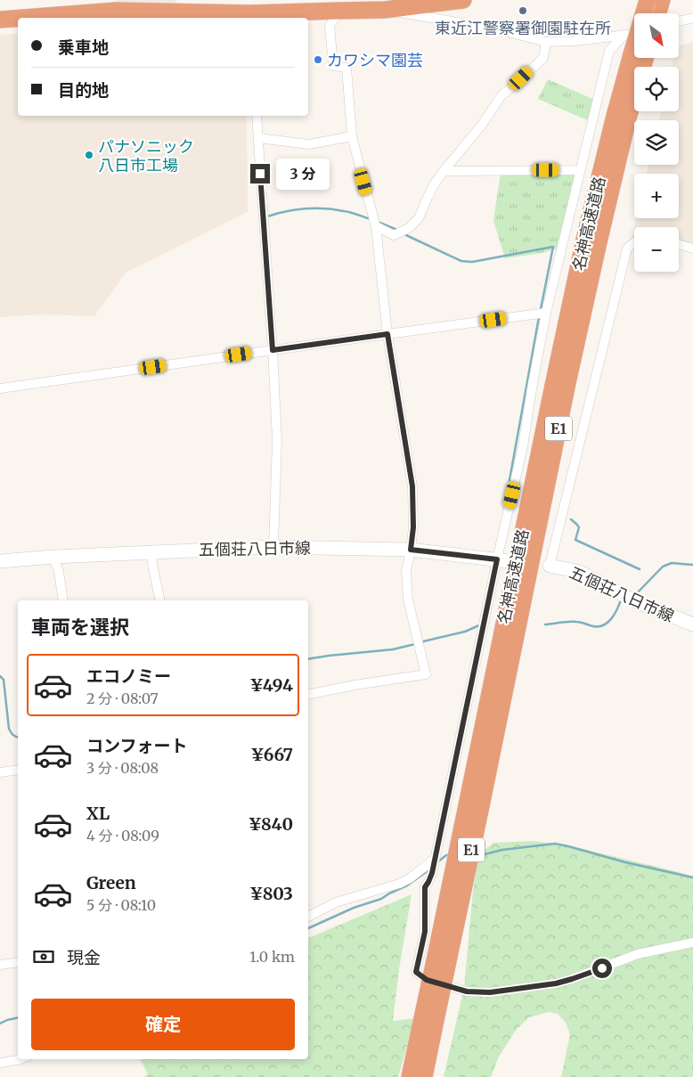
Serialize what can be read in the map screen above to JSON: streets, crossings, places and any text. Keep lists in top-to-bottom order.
{
  "streets": {
    "highway": ["名神高速道路", "E1"],
    "main road": ["五個荘八日市線"]
  },
  "places": ["東近江警察署御園駐在所", "カワシマ園芸", "パナソニック 八日市工場"],
  "north": "bottom right",
  "page": {
    "map_buttons": ["+", "−"],
    "banner": ["乗車地", "目的地"],
    "bubble": "3 分",
    "heading": "車両を選択",
    "list": [
      {
        "name": "エコノミー",
        "note": "2 分 · 08:07",
        "value": "¥494"
      },
      {
        "name": "コンフォート",
        "note": "3 分 · 08:08",
        "value": "¥667"
      },
      {
        "name": "XL",
        "note": "4 分 · 08:09",
        "value": "¥840"
      },
      {
        "name": "Green",
        "note": "5 分 · 08:10",
        "value": "¥803"
      }
    ],
    "pay": ["現金", "1.0 km"],
    "buttons": "確定"
  }
}
